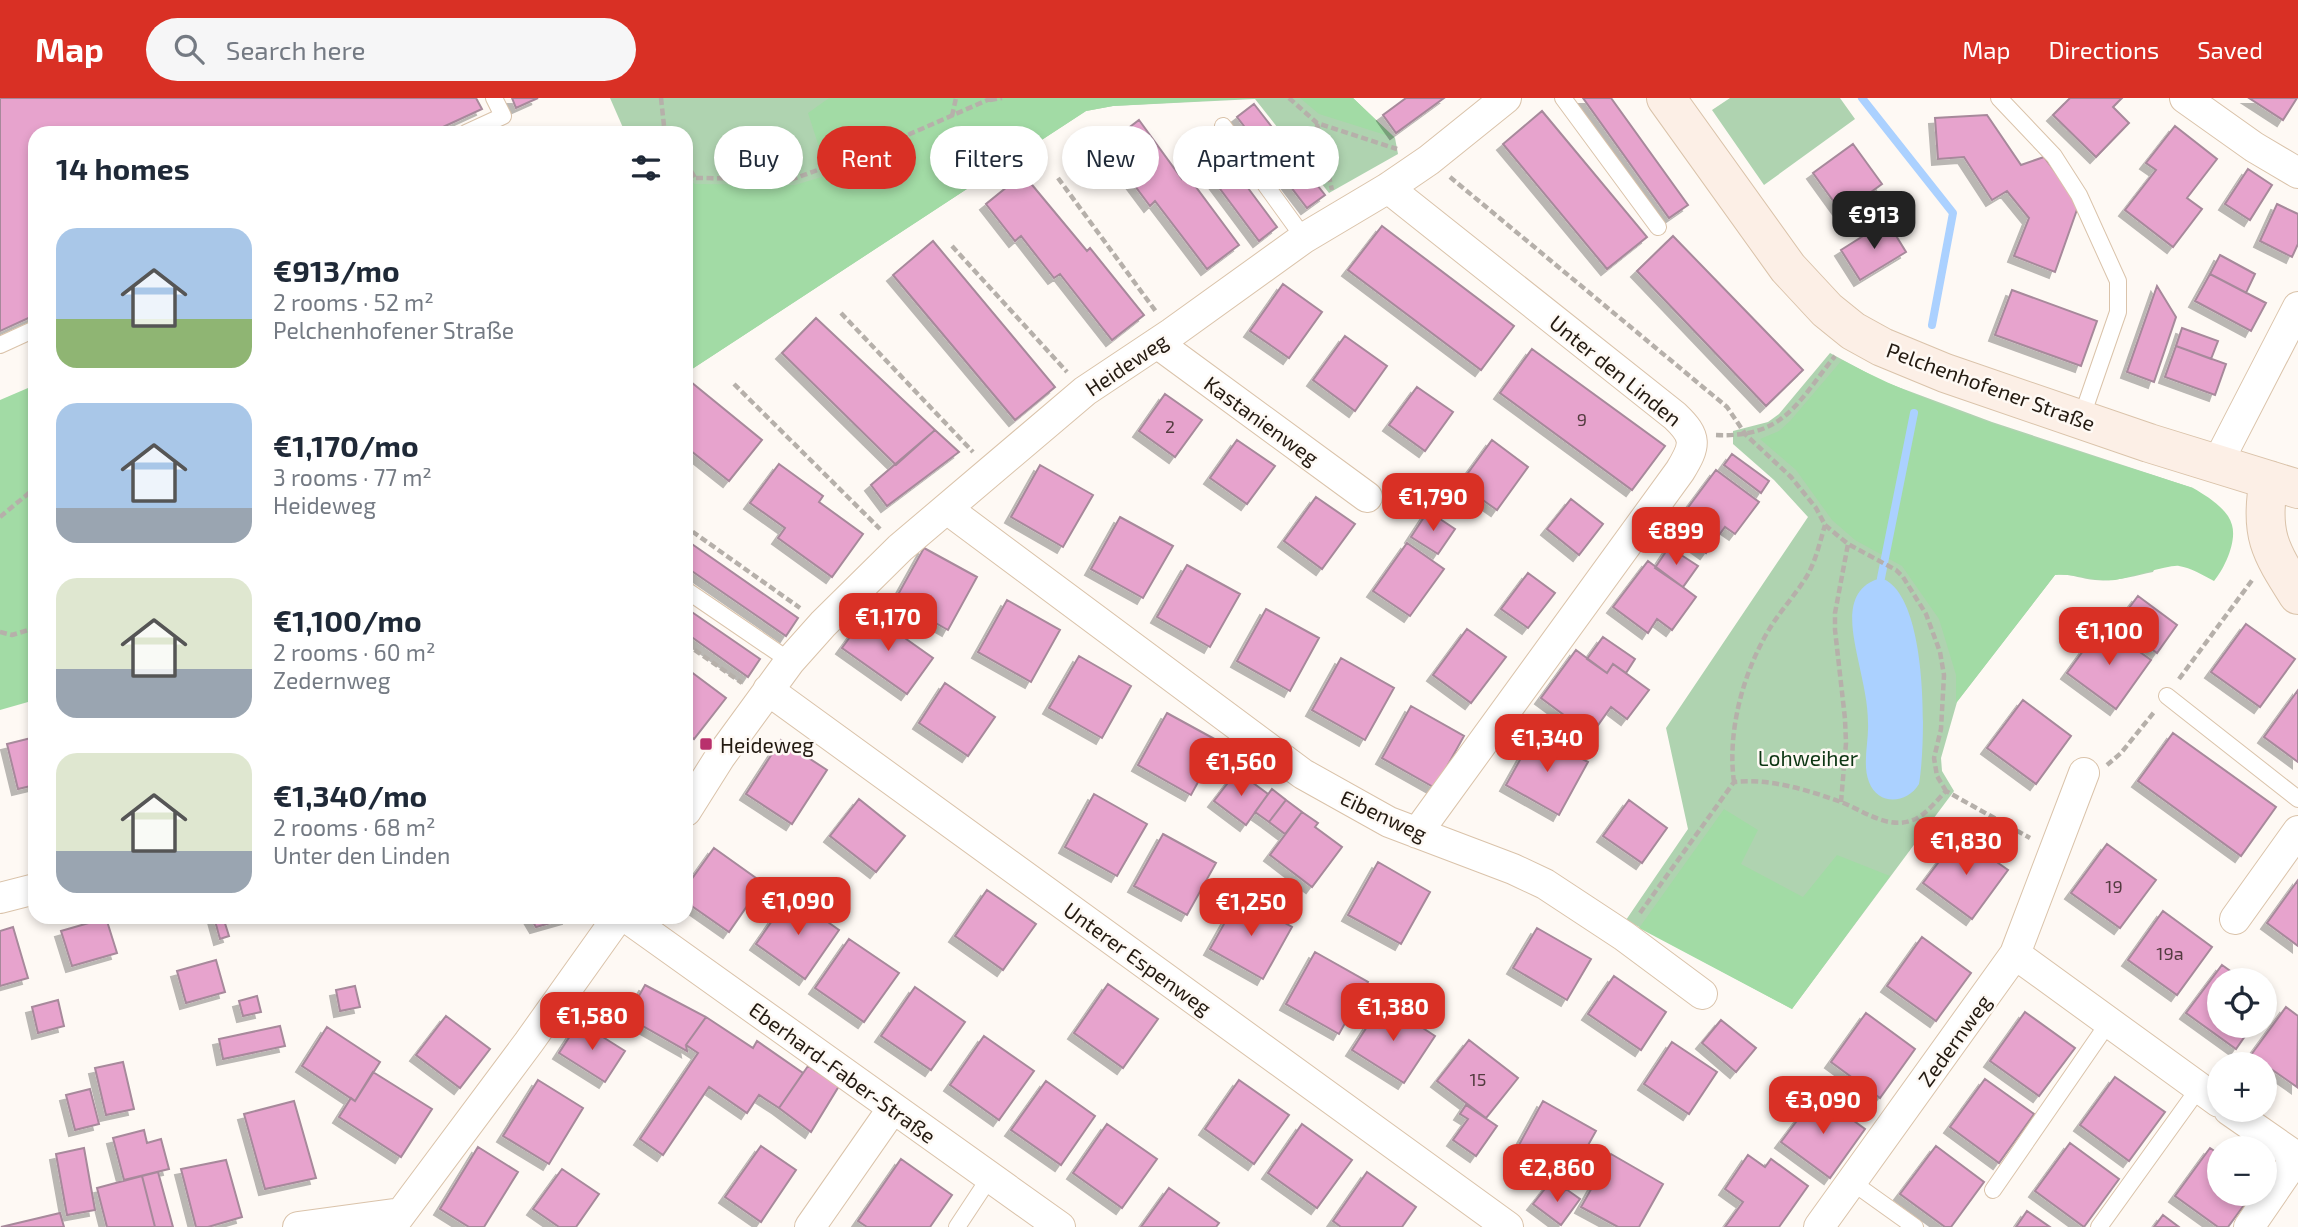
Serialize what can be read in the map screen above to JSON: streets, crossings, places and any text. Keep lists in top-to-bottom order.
{
  "streets": {
    "main road": ["Pelchenhofener Straße"],
    "street": [
      "Heideweg",
      "Unter den Linden",
      "Kastanienweg",
      "Eibenweg",
      "Unterer Espenweg",
      "Zedernweg",
      "Eberhard-Faber-Straße"
    ]
  },
  "crossings": [
    ["Heideweg", "Unter den Linden"],
    ["Heideweg", "Kastanienweg"],
    ["Heideweg", "Eibenweg"],
    ["Heideweg", "Unterer Espenweg"],
    ["Unter den Linden", "Eibenweg"]
  ],
  "parks": ["Lohweiher"],
  "places": {
    "transit": ["Heideweg"]
  },
  "house_numbers": [
    "9",
    "2",
    "19",
    "19a",
    "15"
  ],
  "page": {
    "header": "Map",
    "search": "Search here",
    "nav": ["Map", "Directions", "Saved"],
    "chip": [
      "Buy",
      "Rent",
      "Filters",
      "New",
      "Apartment"
    ],
    "heading": "14 homes",
    "price": [
      "€913",
      "€1,790",
      "€899",
      "€1,170",
      "€1,100",
      "€1,340",
      "€1,560",
      "€1,830",
      "€1,090",
      "€1,250",
      "€1,380",
      "€1,580",
      "€3,090",
      "€2,860"
    ],
    "list": [
      {
        "name": "€913/mo",
        "note": "2 rooms · 52 m² · Pelchenhofener Straße"
      },
      {
        "name": "€1,170/mo",
        "note": "3 rooms · 77 m² · Heideweg"
      },
      {
        "name": "€1,100/mo",
        "note": "2 rooms · 60 m² · Zedernweg"
      },
      {
        "name": "€1,340/mo",
        "note": "2 rooms · 68 m² · Unter den Linden"
      }
    ],
    "map_buttons": ["+", "−"]
  }
}
